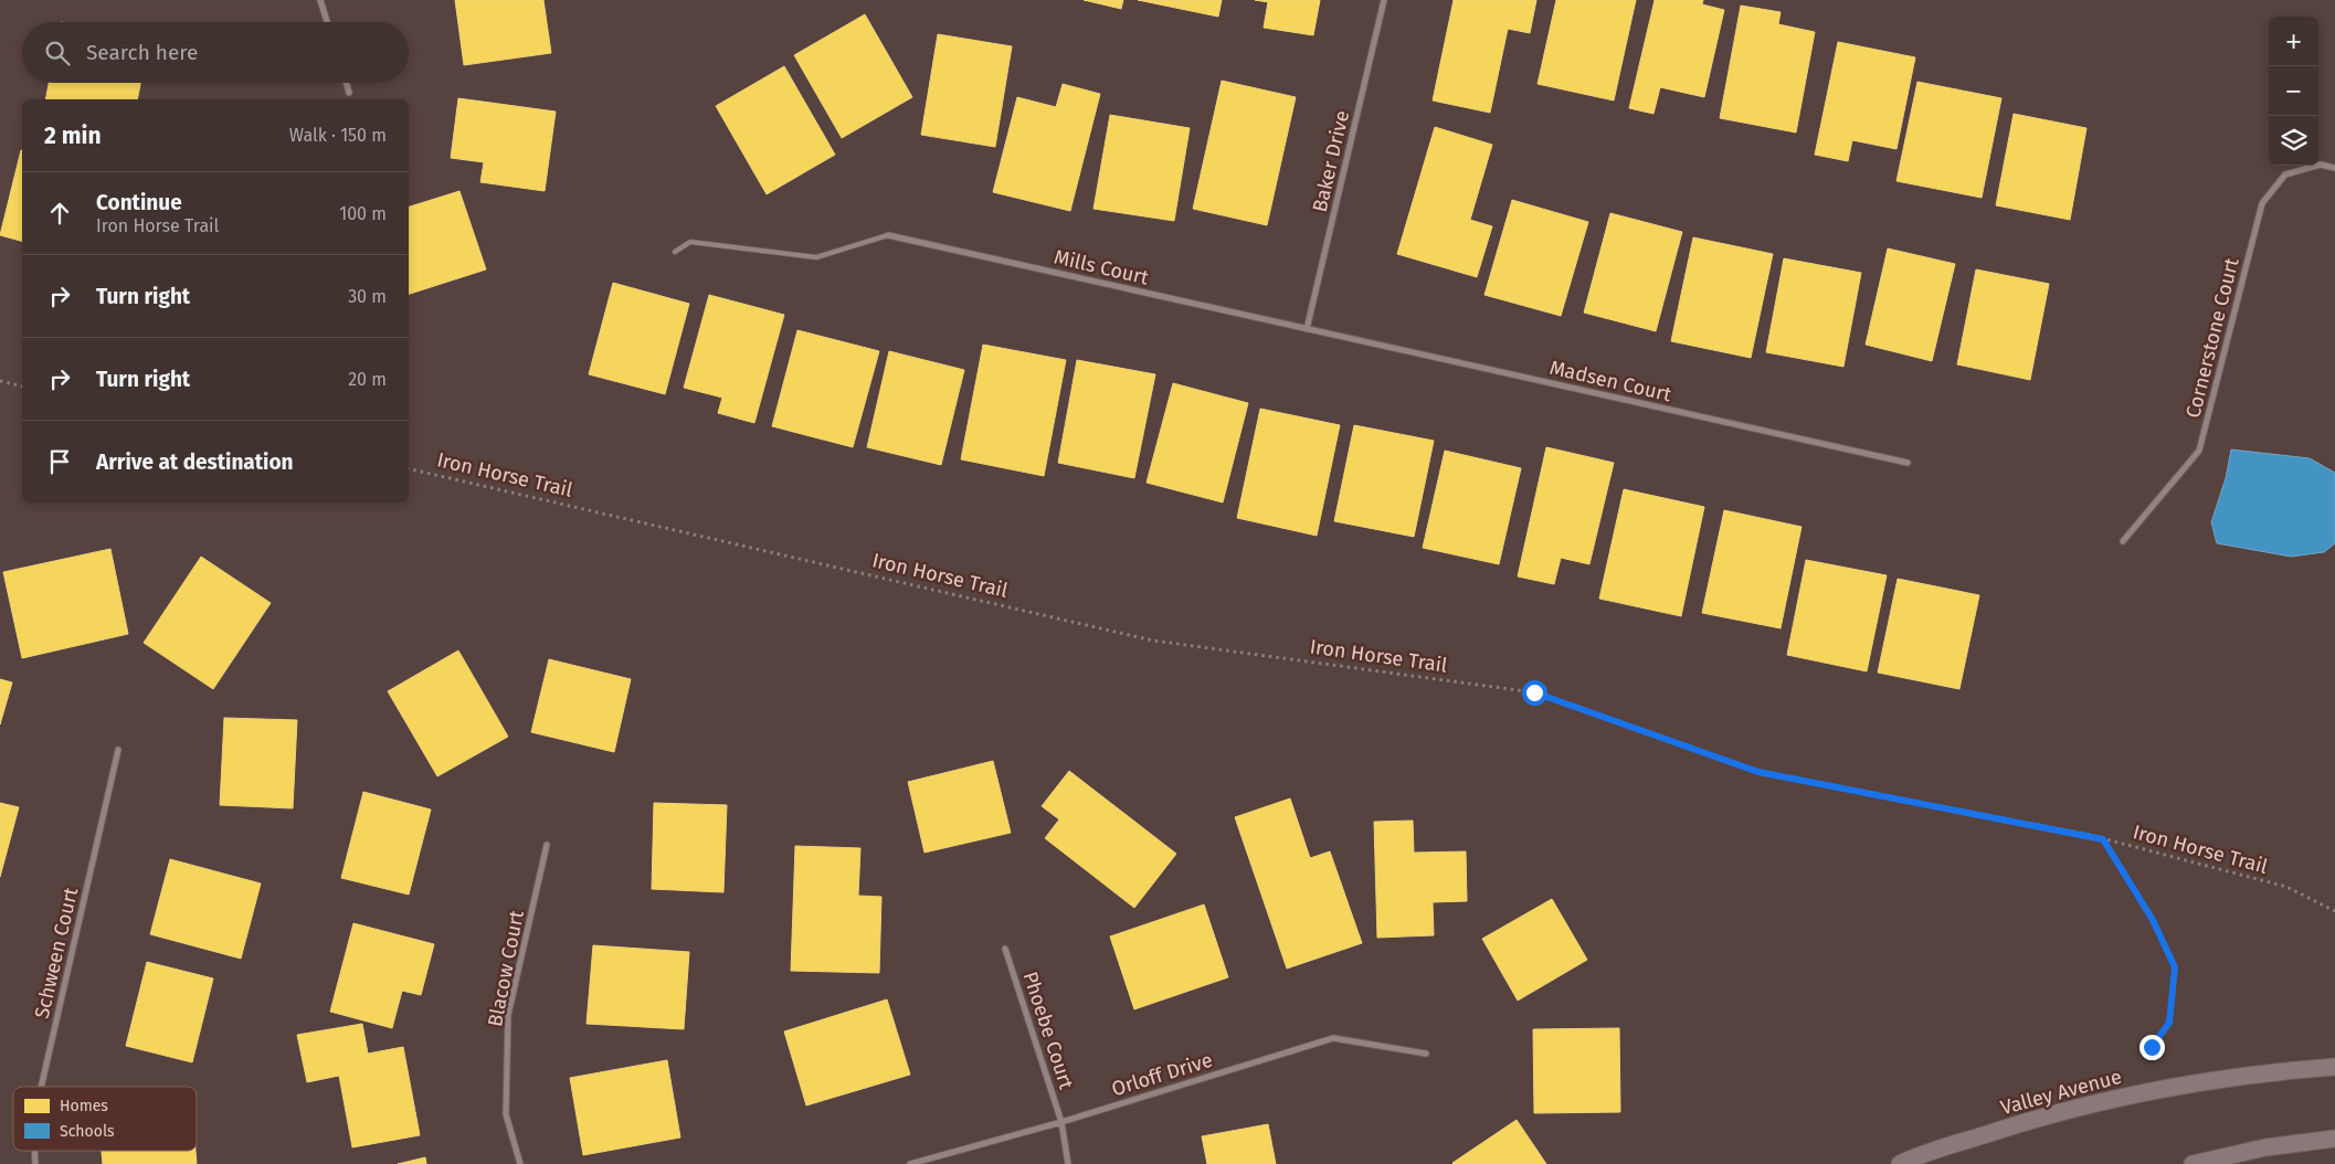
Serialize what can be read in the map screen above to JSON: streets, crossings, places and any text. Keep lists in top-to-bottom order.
{
  "streets": {
    "main road": ["Valley Avenue"],
    "street": [
      "Baker Drive",
      "Mills Court",
      "Cornerstone Court",
      "Madsen Court",
      "Schween Court",
      "Blacow Court",
      "Phoebe Court",
      "Orloff Drive"
    ],
    "path": ["Iron Horse Trail"]
  },
  "crossings": [
    ["Baker Drive", "Mills Court"],
    ["Baker Drive", "Madsen Court"],
    ["Mills Court", "Madsen Court"],
    ["Phoebe Court", "Orloff Drive"]
  ],
  "legend": ["Homes", "Schools"],
  "page": {
    "map_buttons": ["+", "−"],
    "search": "Search here",
    "heading": ["2 min", "Walk · 150 m"],
    "list": [
      ["Continue", "Iron Horse Trail", "100 m"],
      ["Turn right", "30 m"],
      ["Turn right", "20 m"],
      "Arrive at destination"
    ]
  }
}
